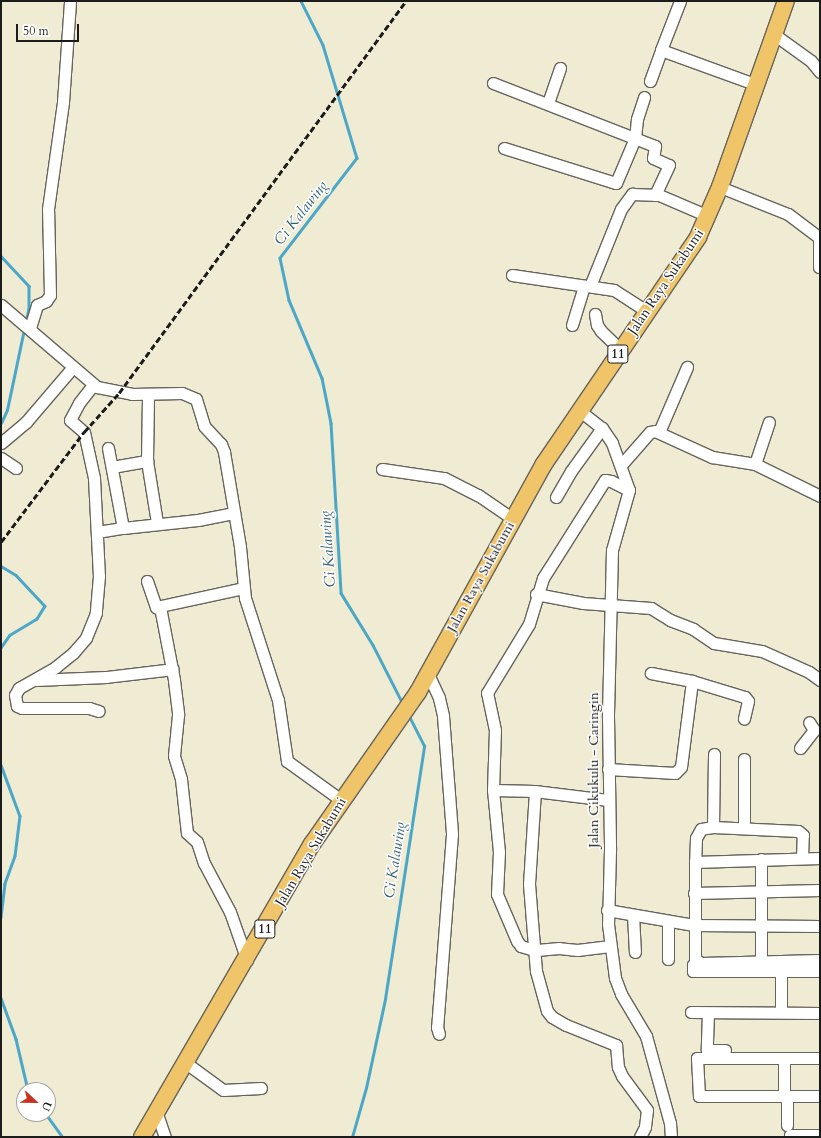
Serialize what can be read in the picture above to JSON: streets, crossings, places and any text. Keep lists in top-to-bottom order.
{
  "streets": {
    "highway": ["Jalan Raya Sukabumi", "11"],
    "street": ["Jalan Cikukulu - Caringin"]
  },
  "water": ["Ci Kalawing"],
  "scale_bar": "50 m",
  "north": "right"
}
